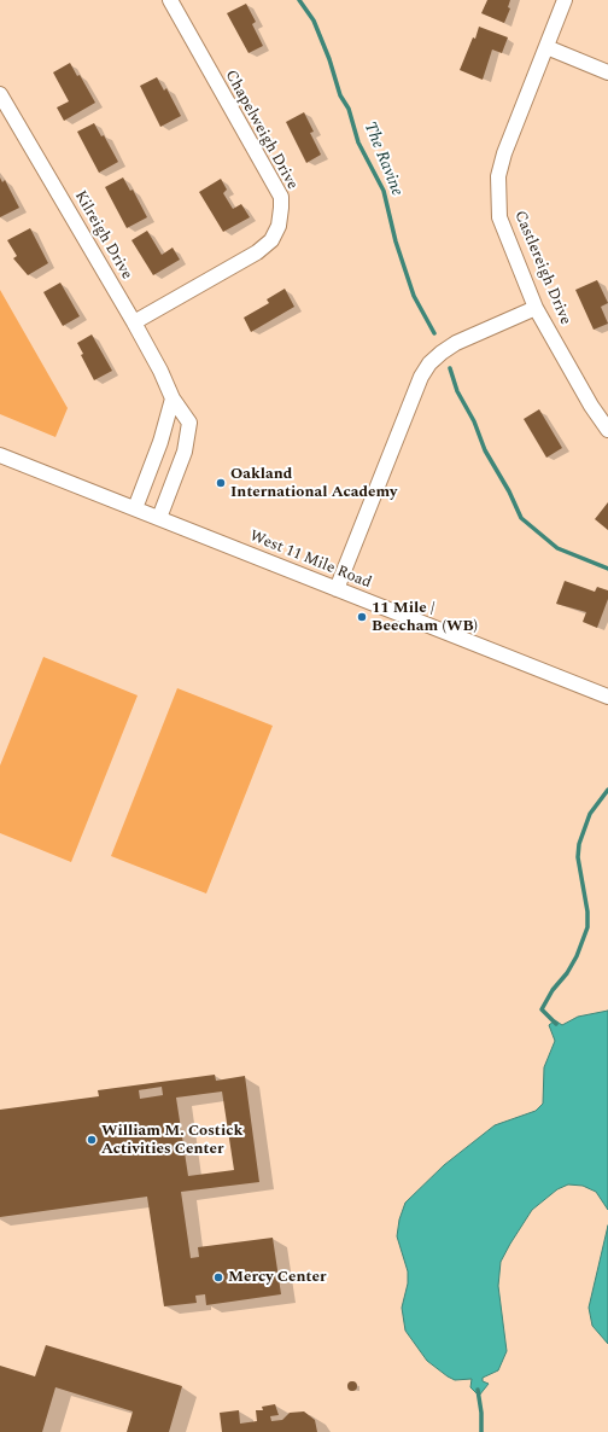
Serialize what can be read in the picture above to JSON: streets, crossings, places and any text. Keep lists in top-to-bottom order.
{
  "streets": {
    "street": [
      "Chapelweigh Drive",
      "Kilreigh Drive",
      "Castlereigh Drive",
      "West 11 Mile Road"
    ]
  },
  "crossings": [
    ["Chapelweigh Drive", "Kilreigh Drive"],
    ["Kilreigh Drive", "West 11 Mile Road"]
  ],
  "water": ["The Ravine"],
  "places": [
    "Oakland International Academy",
    "11 Mile / Beecham (WB)",
    "William M. Costick Activities Center",
    "Mercy Center"
  ]
}
